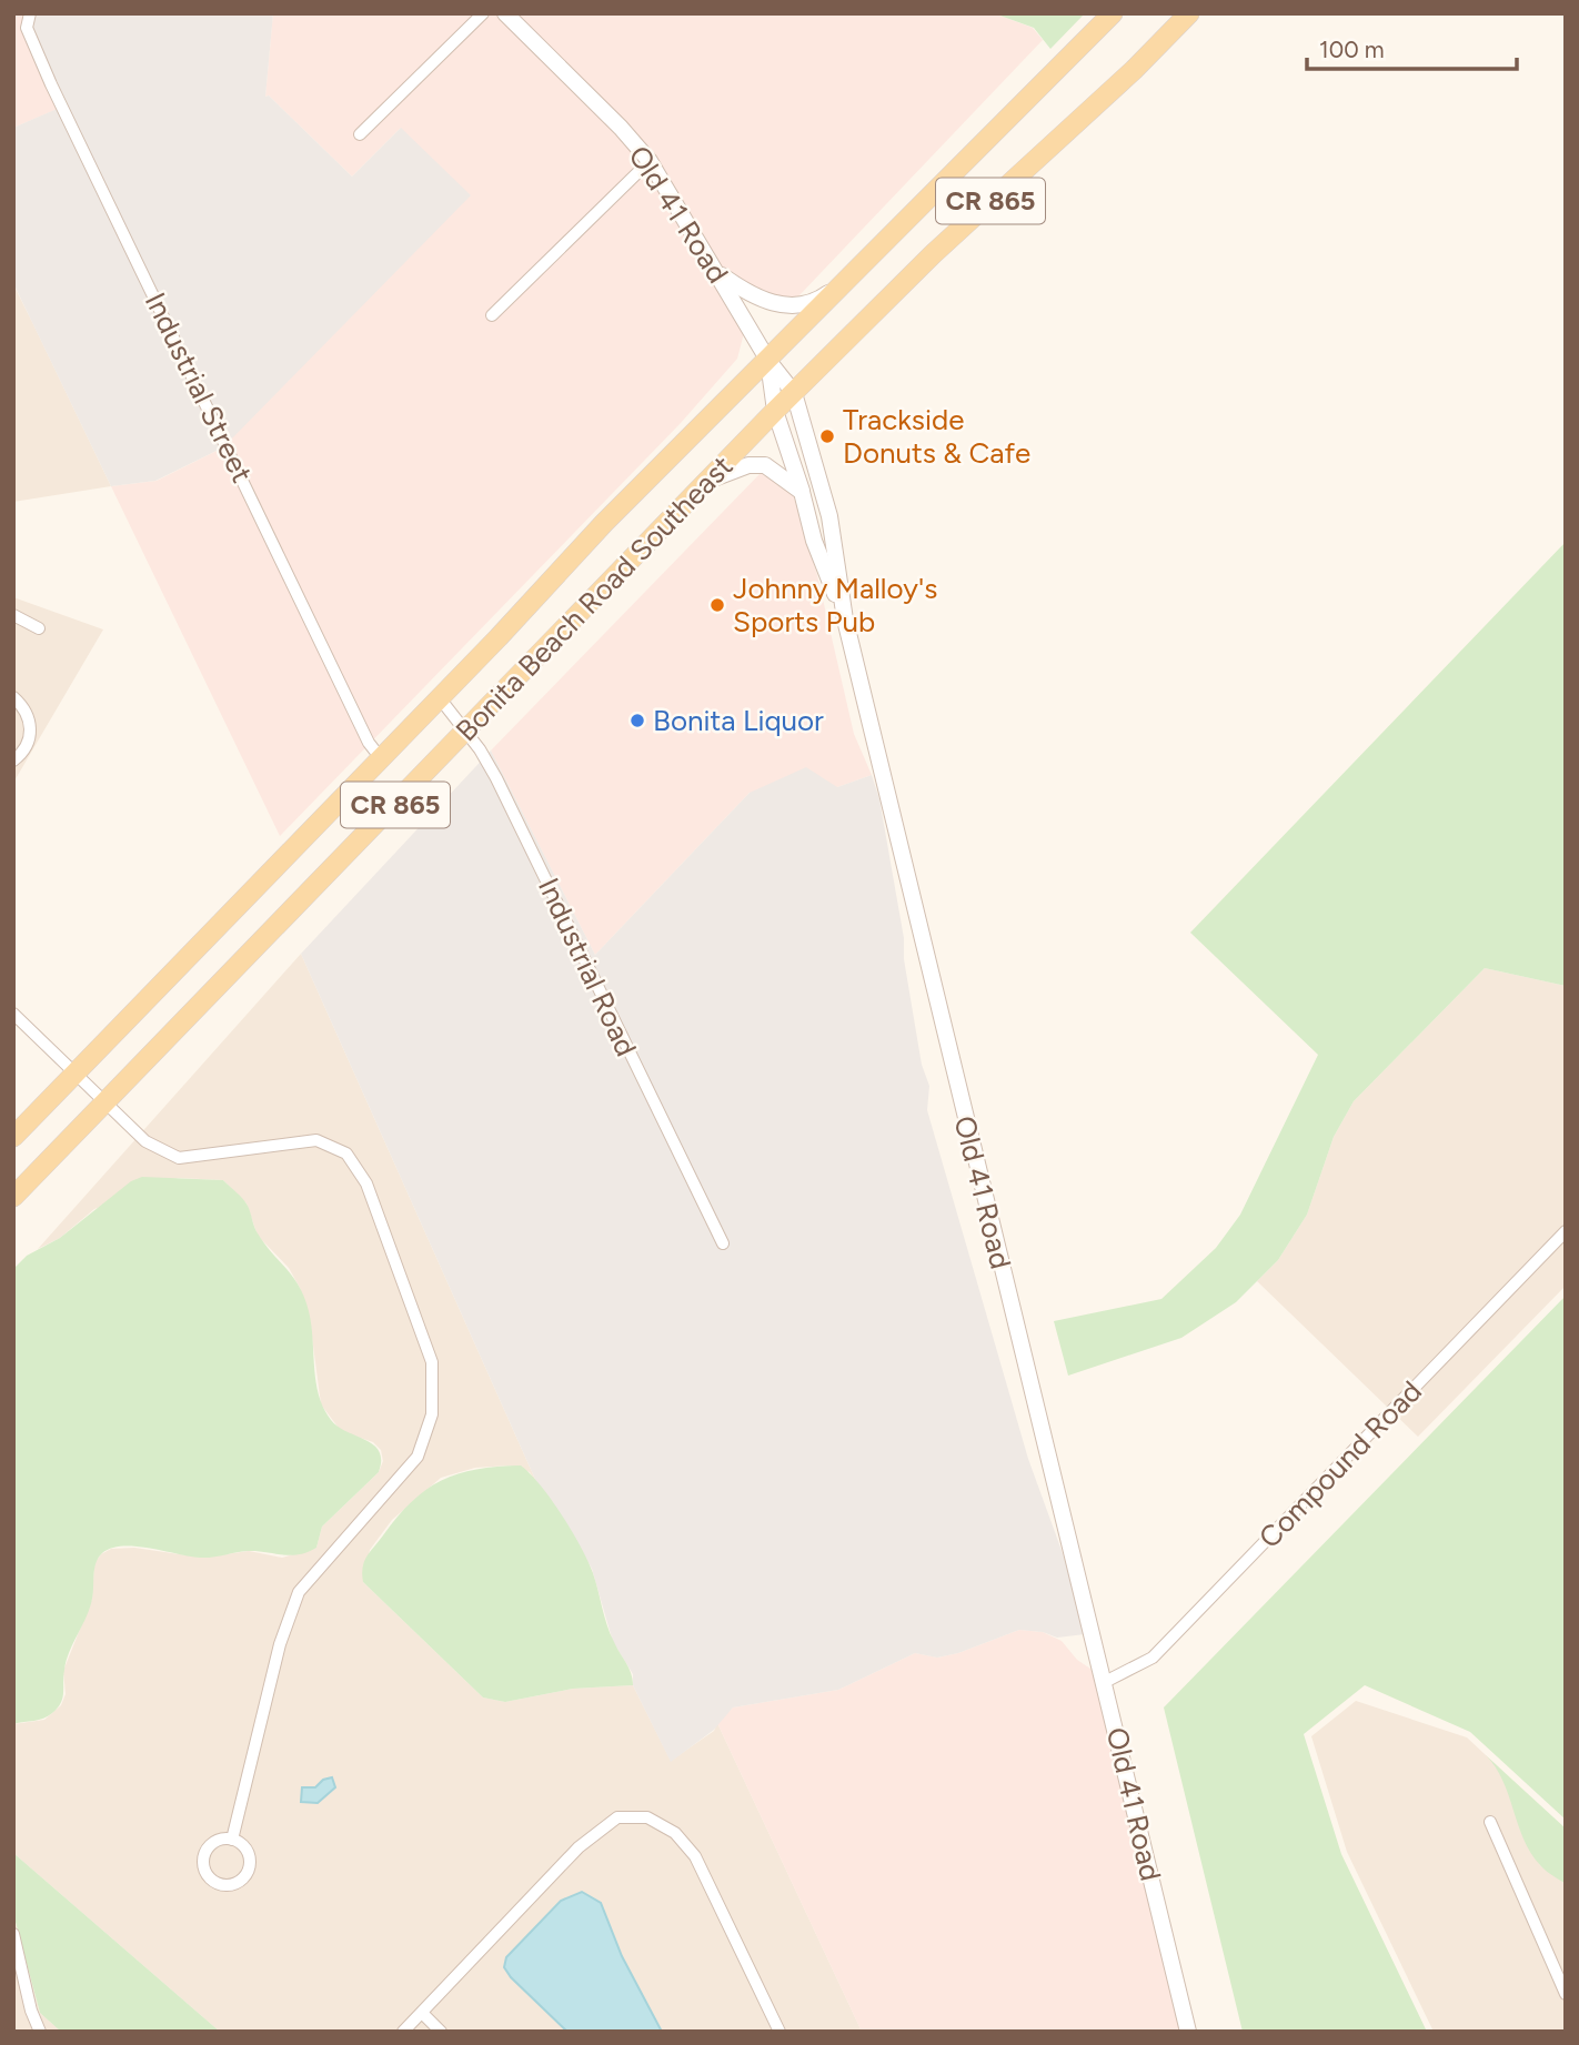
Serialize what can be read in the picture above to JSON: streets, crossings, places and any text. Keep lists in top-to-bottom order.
{
  "streets": {
    "main road": ["CR 865", "Bonita Beach Road Southeast"],
    "street": [
      "Old 41 Road",
      "Industrial Street",
      "Industrial Road",
      "Compound Road"
    ]
  },
  "crossings": [
    ["Old 41 Road", "Bonita Beach Road Southeast"],
    ["Old 41 Road", "Compound Road"],
    ["Industrial Street", "Bonita Beach Road Southeast"],
    ["Bonita Beach Road Southeast", "Industrial Road"]
  ],
  "places": ["Trackside Donuts & Cafe", "Johnny Malloy's Sports Pub", "Bonita Liquor"],
  "scale_bar": "100 m"
}
